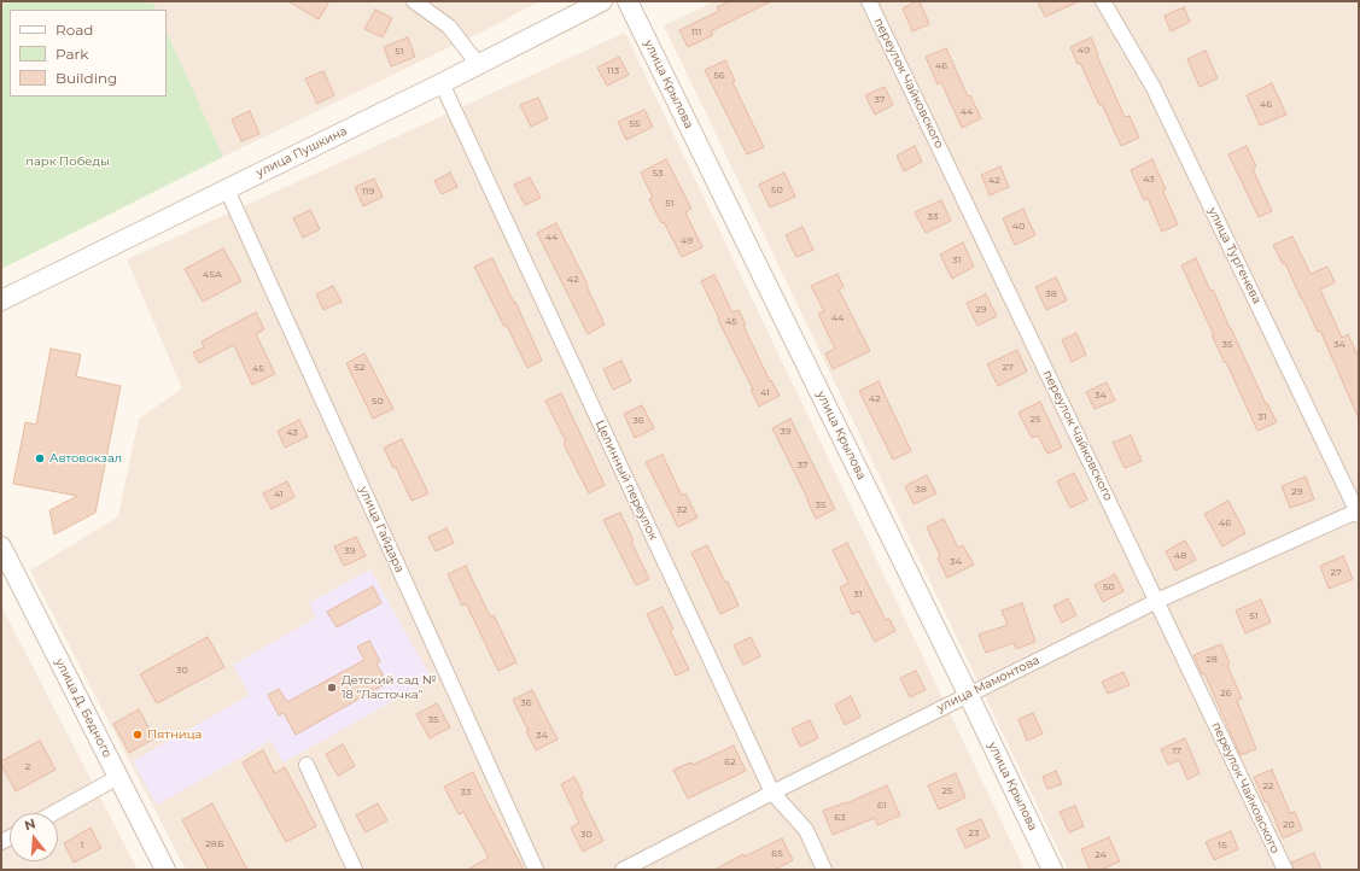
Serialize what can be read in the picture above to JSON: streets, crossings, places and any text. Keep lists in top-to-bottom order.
{
  "streets": {
    "street": [
      "переулок Чайковского",
      "улица Крылова",
      "улица Пушкина",
      "улица Тургенева",
      "Целинный переулок",
      "улица Гайдара",
      "улица Мамонтова",
      "улица Д. Бедного"
    ]
  },
  "crossings": [
    ["переулок Чайковского", "улица Мамонтова"],
    ["улица Крылова", "улица Мамонтова"],
    ["улица Пушкина", "Целинный переулок"],
    ["улица Пушкина", "улица Гайдара"],
    ["улица Тургенева", "улица Мамонтова"],
    ["Целинный переулок", "улица Мамонтова"]
  ],
  "parks": ["парк Победы"],
  "places": ["Автовокзал", "Детский сад № 18 \"Ласточка\"", "Пятница"],
  "house_numbers": [
    "111",
    "49",
    "51",
    "46",
    "113",
    "56",
    "37",
    "46",
    "44",
    "55",
    "53",
    "43",
    "42",
    "50",
    "119",
    "51",
    "33",
    "40",
    "44",
    "49",
    "31",
    "45А",
    "42",
    "38",
    "29",
    "44",
    "45",
    "35",
    "34",
    "52",
    "27",
    "45",
    "41",
    "34",
    "42",
    "50",
    "31",
    "25",
    "36",
    "39",
    "43",
    "37",
    "38",
    "29",
    "41",
    "35",
    "32",
    "46",
    "39",
    "48",
    "34",
    "27",
    "50",
    "31",
    "51",
    "28",
    "30",
    "26",
    "36",
    "35",
    "34",
    "17",
    "62",
    "2",
    "22",
    "25",
    "33",
    "61",
    "63",
    "20",
    "23",
    "30",
    "28Б",
    "1",
    "15",
    "65",
    "24"
  ],
  "legend": ["Road", "Park", "Building"],
  "north": "top"
}
